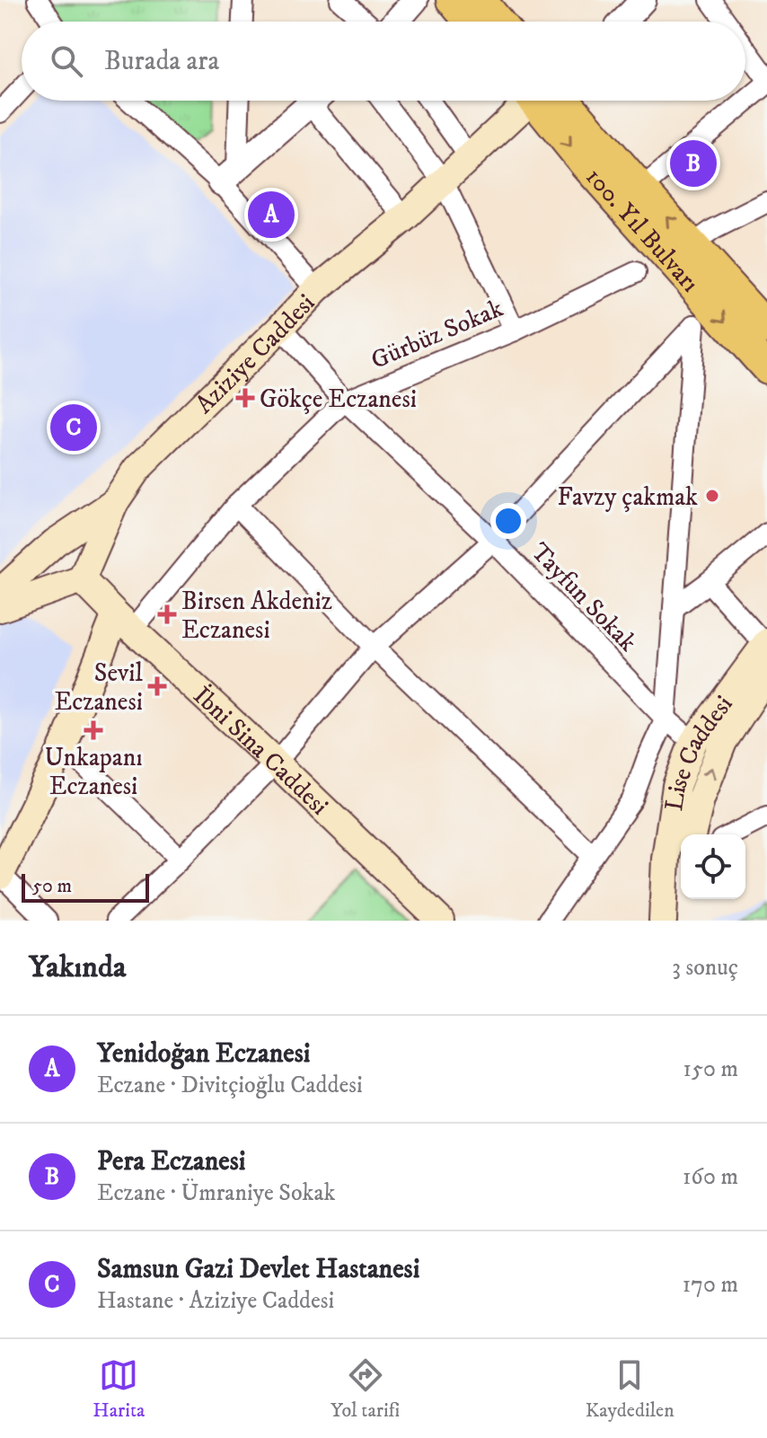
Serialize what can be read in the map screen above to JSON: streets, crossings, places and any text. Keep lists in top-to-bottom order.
{
  "streets": {
    "main road": [
      "100. Yıl Bulvarı",
      "Aziziye Caddesi",
      "İbni Sina Caddesi",
      "Lise Caddesi"
    ],
    "street": ["Gürbüz Sokak", "Tayfun Sokak"]
  },
  "crossings": [
    ["Gürbüz Sokak", "Tayfun Sokak"],
    ["Gürbüz Sokak", "İbni Sina Caddesi"],
    ["Aziziye Caddesi", "Tayfun Sokak"],
    ["Aziziye Caddesi", "İbni Sina Caddesi"],
    ["Tayfun Sokak", "Lise Caddesi"]
  ],
  "places": {
    "health": [
      "Gökçe Eczanesi",
      "Birsen Akdeniz Eczanesi",
      "Sevil Eczanesi",
      "Unkapanı Eczanesi"
    ],
    "other": ["Favzy çakmak"]
  },
  "scale_bar": "50 m",
  "page": {
    "search": "Burada ara",
    "pins": ["B", "A", "C"],
    "scale": "50 m",
    "heading": ["Yakında", "3 sonuç"],
    "list": [
      {
        "mark": "A",
        "name": "Yenidoğan Eczanesi",
        "note": "Eczane · Divitçioğlu Caddesi",
        "value": "150 m"
      },
      {
        "mark": "B",
        "name": "Pera Eczanesi",
        "note": "Eczane · Ümraniye Sokak",
        "value": "160 m"
      },
      {
        "mark": "C",
        "name": "Samsun Gazi Devlet Hastanesi",
        "note": "Hastane · Aziziye Caddesi",
        "value": "170 m"
      }
    ],
    "nav": ["Harita", "Yol tarifi", "Kaydedilen"]
  }
}
